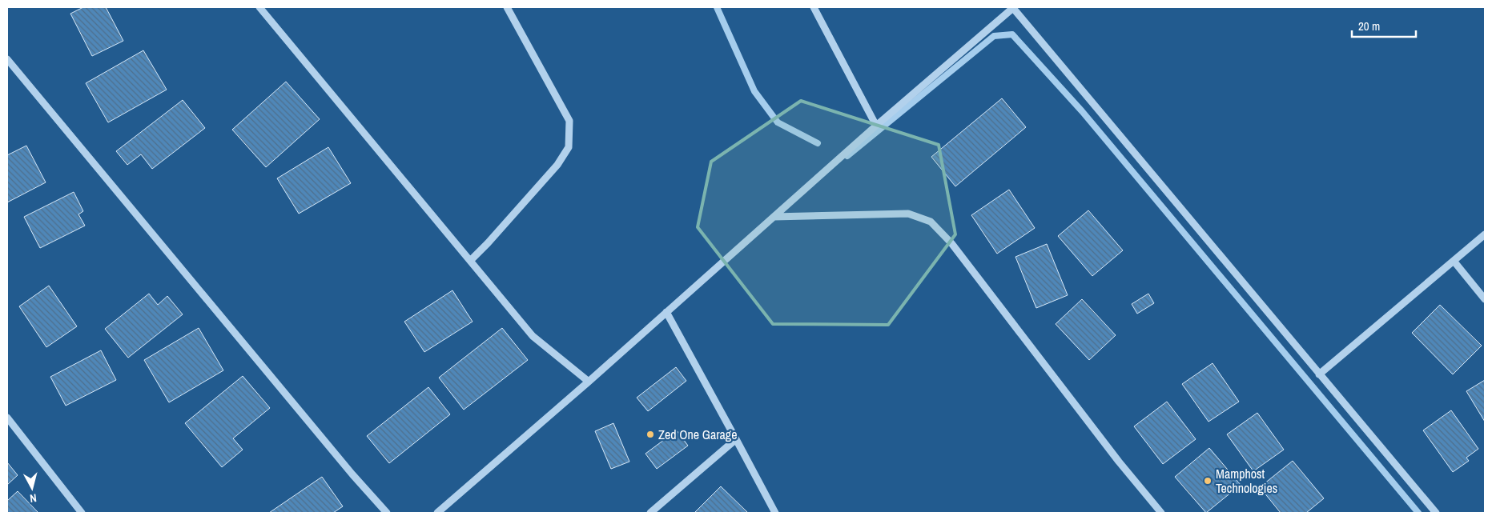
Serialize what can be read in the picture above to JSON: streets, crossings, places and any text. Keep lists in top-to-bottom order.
{
  "places": ["Zed One Garage", "Mamphost Technologies"],
  "scale_bar": "20 m",
  "north": "bottom"
}
